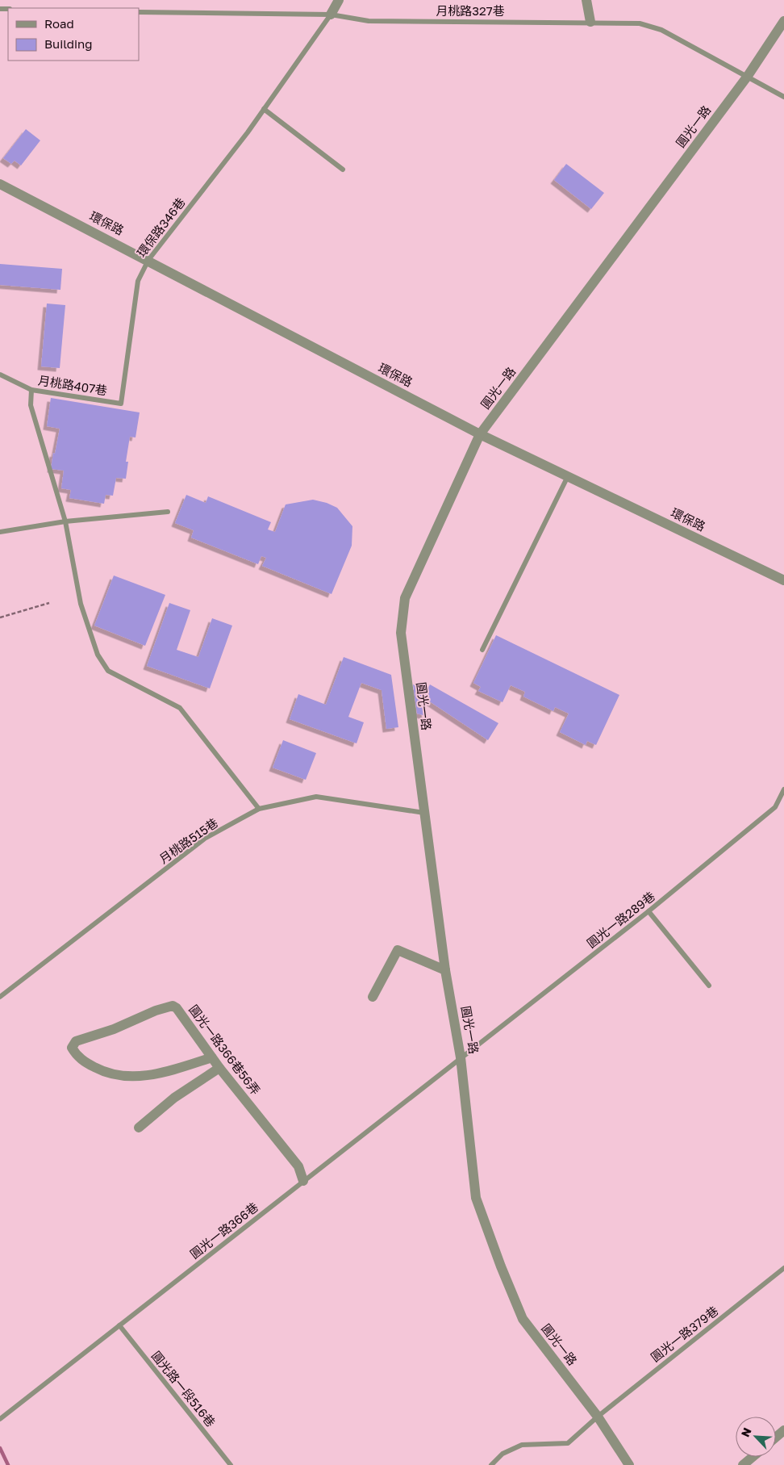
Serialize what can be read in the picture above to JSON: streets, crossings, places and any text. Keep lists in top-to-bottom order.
{
  "streets": {
    "street": ["圓光一路", "環保路", "圓光一路366巷56弄"],
    "lane": [
      "月桃路327巷",
      "環保路346巷",
      "月桃路407巷",
      "月桃路515巷",
      "圓光一路289巷",
      "圓光一路366巷",
      "圓光一路379巷",
      "圓光路一段516巷"
    ]
  },
  "crossings": [
    ["月桃路327巷", "圓光一路"],
    ["月桃路327巷", "環保路346巷"],
    ["圓光一路", "環保路"],
    ["圓光一路", "月桃路515巷"],
    ["圓光一路", "圓光一路289巷"],
    ["圓光一路", "圓光一路366巷"],
    ["圓光一路", "圓光一路379巷"],
    ["環保路", "環保路346巷"],
    ["環保路346巷", "月桃路407巷"],
    ["圓光一路289巷", "圓光一路366巷"],
    ["圓光一路366巷56弄", "圓光一路366巷"],
    ["圓光一路366巷", "圓光路一段516巷"]
  ],
  "legend": ["Road", "Building"],
  "north": "top left"
}
